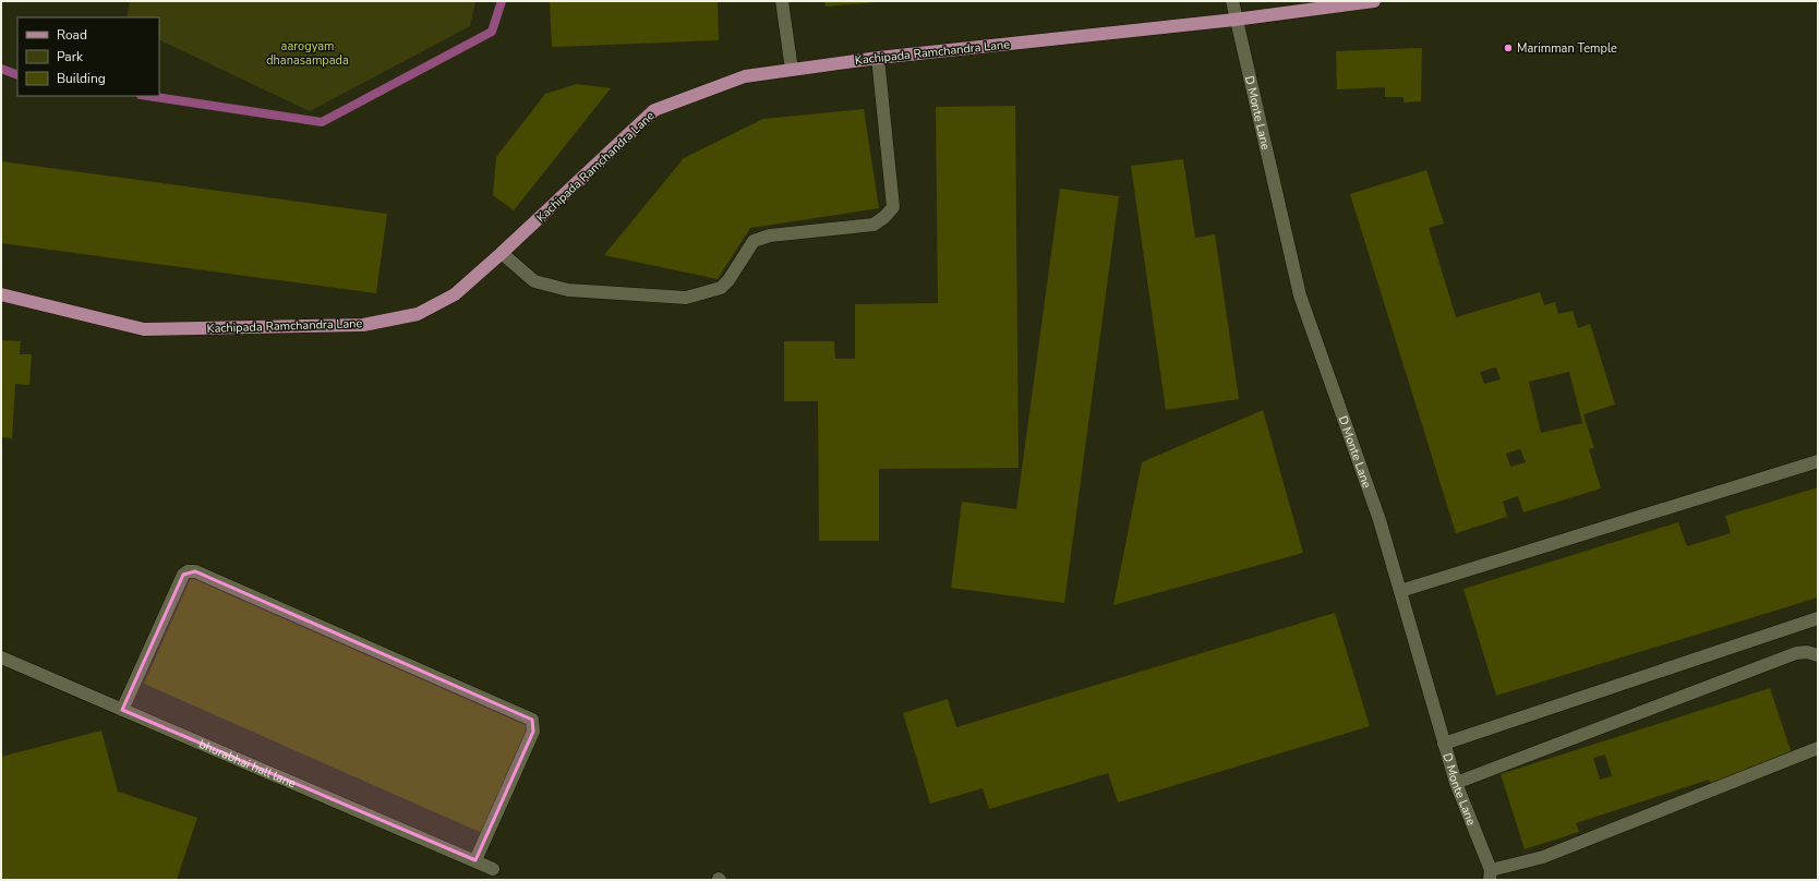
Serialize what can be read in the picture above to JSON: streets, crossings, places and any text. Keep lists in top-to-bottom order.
{
  "streets": {
    "main road": ["Kachipada Ramchandra Lane"],
    "street": ["D Monte Lane", "bhurabhai hall lane"]
  },
  "crossings": [
    ["Kachipada Ramchandra Lane", "D Monte Lane"]
  ],
  "parks": ["aarogyam dhanasampada"],
  "places": ["Marimman Temple"],
  "legend": ["Road", "Park", "Building"]
}
